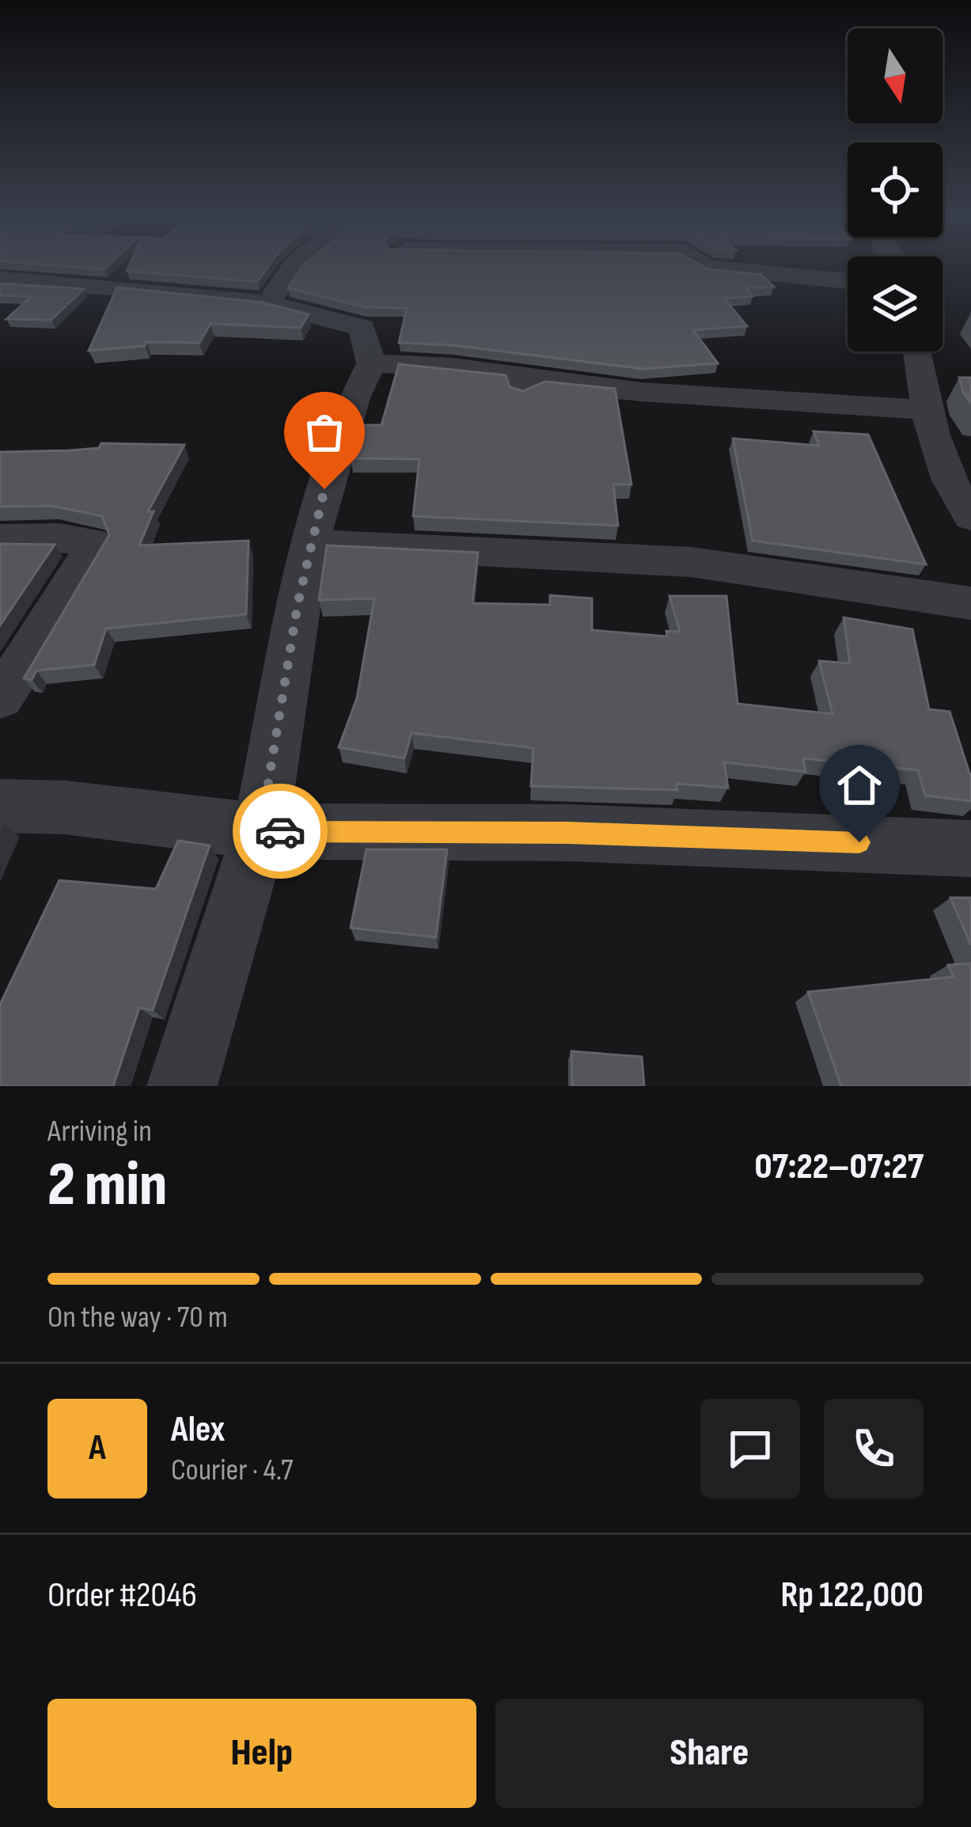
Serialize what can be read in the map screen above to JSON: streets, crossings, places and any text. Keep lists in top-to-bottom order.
{
  "north": "bottom",
  "page": {
    "heading": ["2 min", "Arriving in", "07:22–07:27"],
    "panel": [
      "Alex",
      "Courier · 4.7",
      "Order #2046",
      "Rp 122,000"
    ],
    "bar": "On the way · 70 m",
    "round": "A",
    "buttons": ["Help", "Share"]
  }
}
